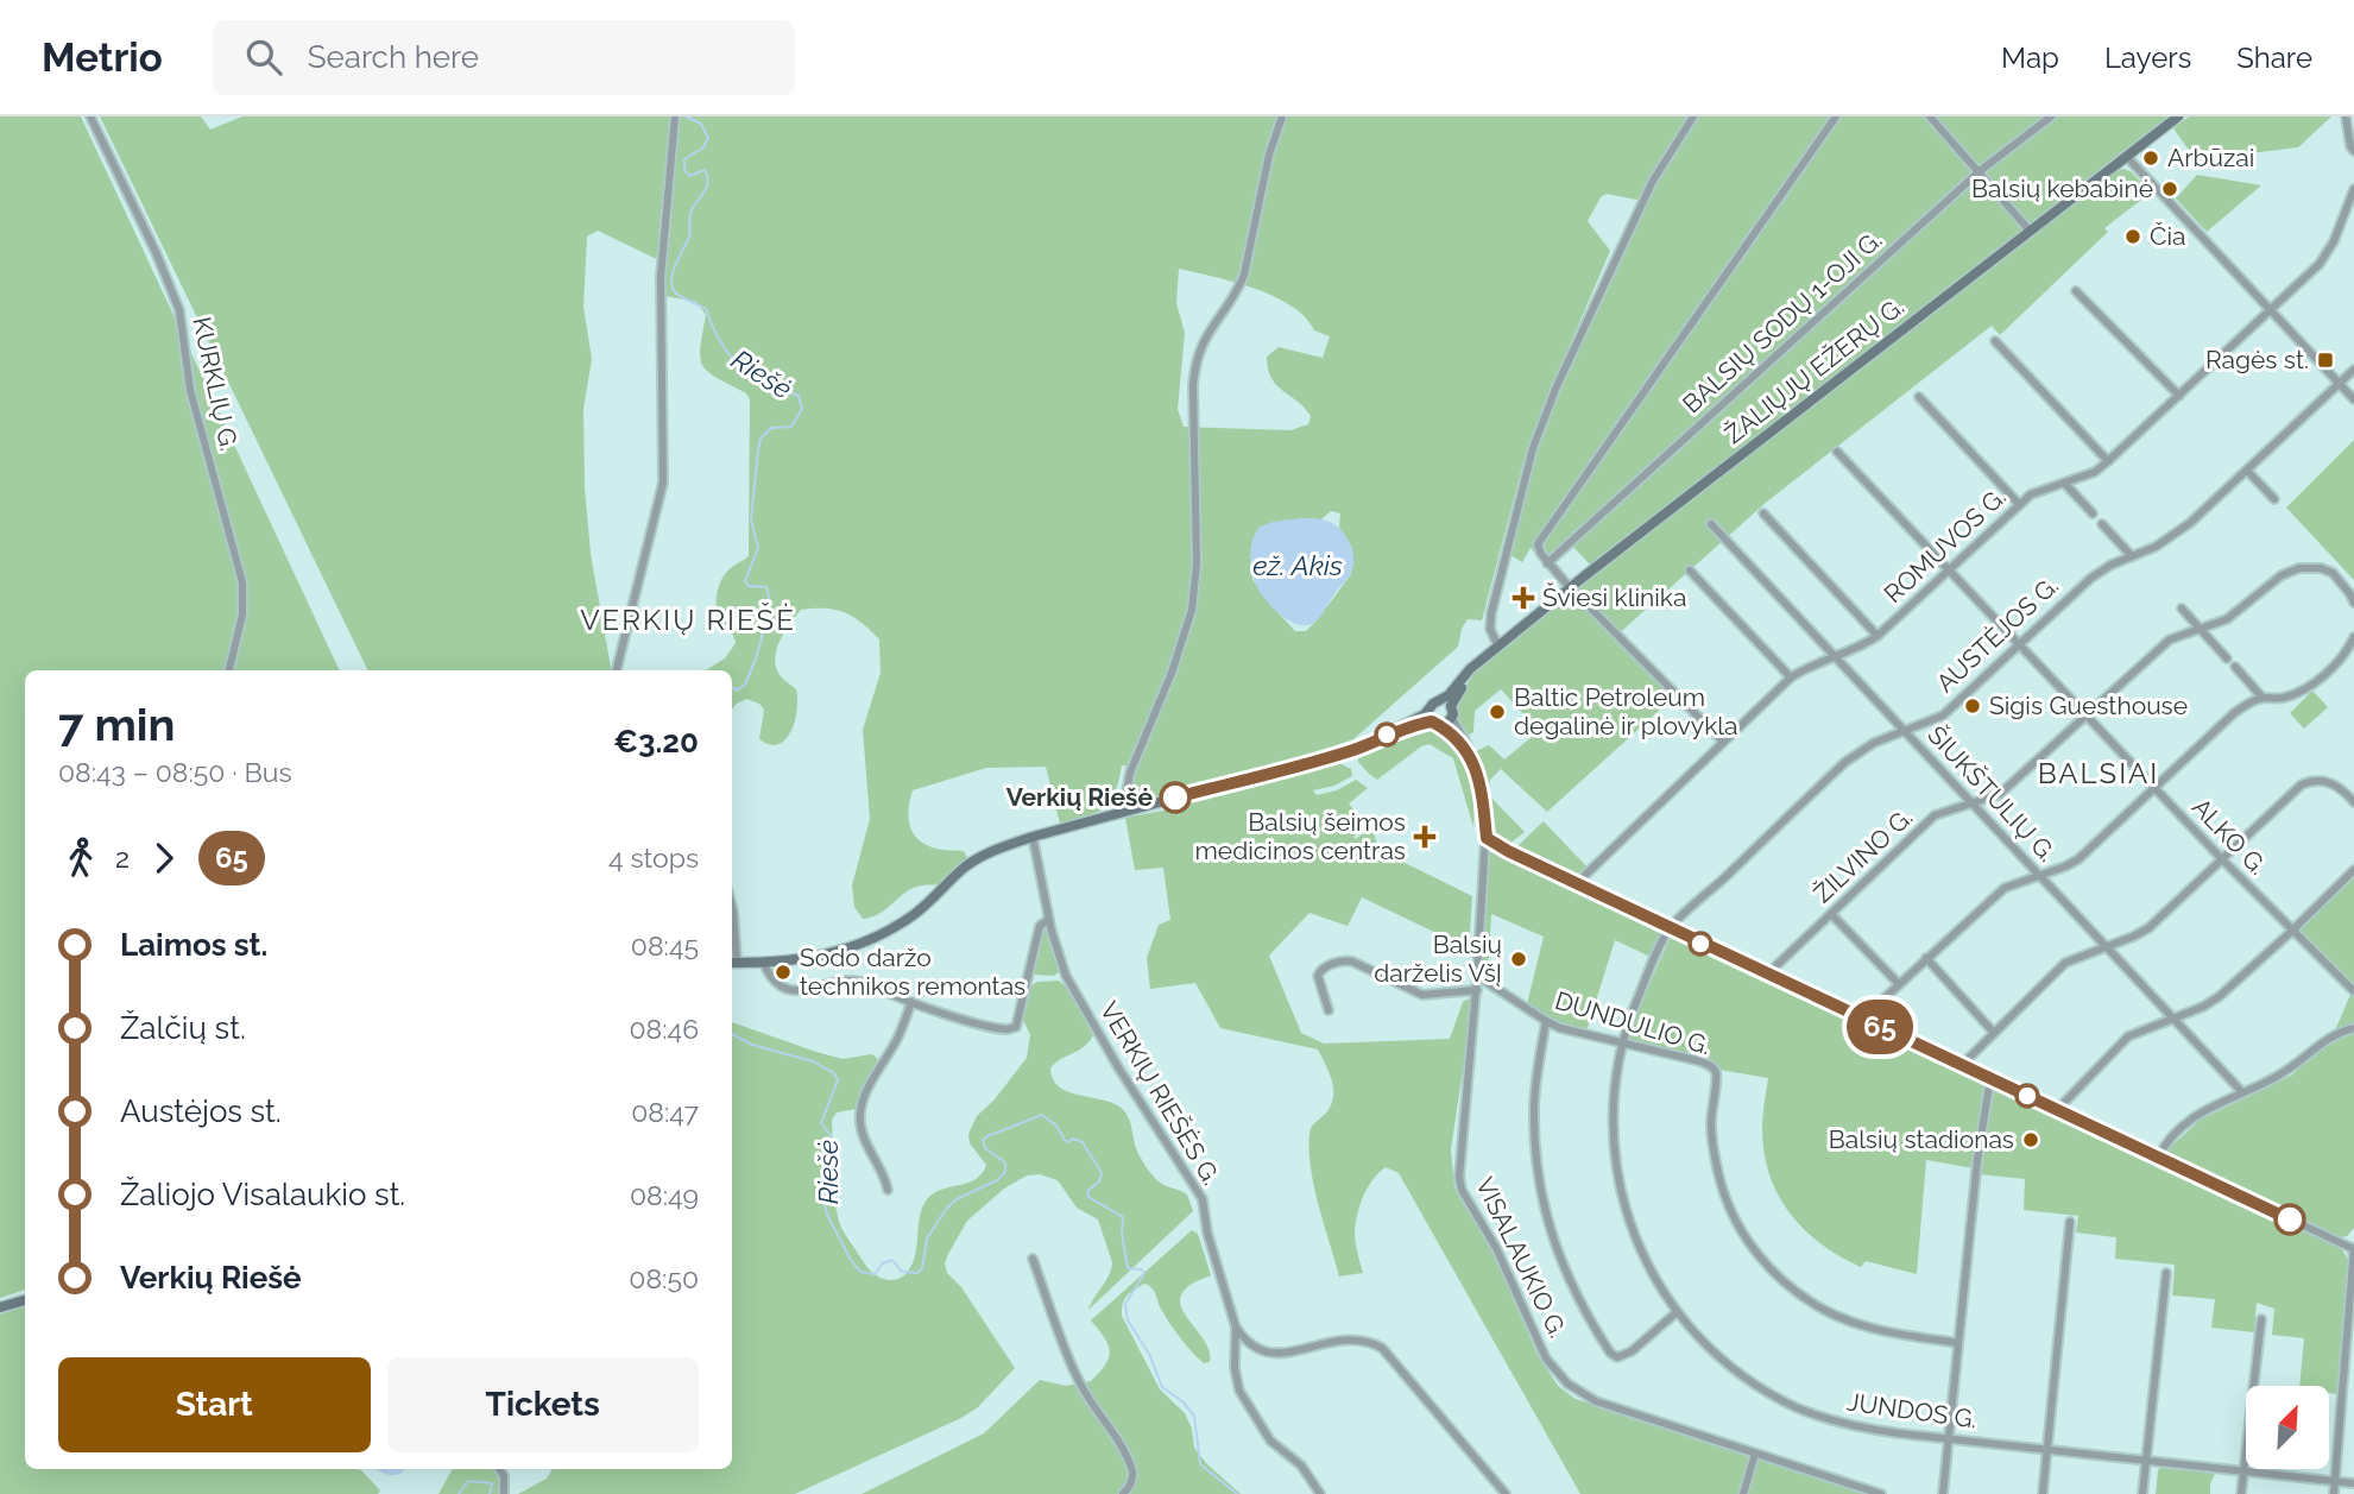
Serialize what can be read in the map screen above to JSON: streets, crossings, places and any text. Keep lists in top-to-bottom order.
{
  "streets": {
    "main road": ["ŽALIŲJŲ EŽERŲ G."],
    "street": [
      "BALSIŲ SODŲ 1-OJI G.",
      "KURKLIŲ G.",
      "ROMUVOS G.",
      "AUSTĖJOS G.",
      "ŠIUKŠTULIŲ G.",
      "ALKO G.",
      "ŽILVINO G.",
      "DUNDULIO G.",
      "VERKIŲ RIEŠĖS G.",
      "VISALAUKIO G.",
      "JUNDOS G."
    ]
  },
  "crossings": [
    ["ROMUVOS G.", "ŠIUKŠTULIŲ G."],
    ["ROMUVOS G.", "ALKO G."],
    ["AUSTĖJOS G.", "ŠIUKŠTULIŲ G."],
    ["AUSTĖJOS G.", "ALKO G."],
    ["AUSTĖJOS G.", "JUNDOS G."],
    ["ŠIUKŠTULIŲ G.", "ŽILVINO G."],
    ["ALKO G.", "ŽILVINO G."],
    ["DUNDULIO G.", "VISALAUKIO G."],
    ["DUNDULIO G.", "JUNDOS G."]
  ],
  "districts": ["VERKIŲ RIEŠĖ", "BALSIAI"],
  "water": ["Riešė", "ež. Akis"],
  "places": {
    "other": [
      "Arbūzai",
      "Balsių kebabinė",
      "Čia",
      "Sigis Guesthouse",
      "Baltic Petroleum degalinė ir plovykla",
      "Verkių Riešė",
      "Balsių darželis VšĮ",
      "Sodo daržo technikos remontas",
      "Balsių stadionas"
    ],
    "transit": ["Ragės st."],
    "health": ["Šviesi klinika", "Balsių šeimos medicinos centras"]
  },
  "lines": ["bus line 65"],
  "north": "top right",
  "page": {
    "header": "Metrio",
    "search": "Search here",
    "nav": ["Map", "Layers", "Share"],
    "on_map": "65",
    "heading": ["7 min", "08:43 – 08:50 · Bus", "€3.20"],
    "legs": ["2", "65", "4 stops"],
    "list": [
      {
        "name": "Laimos st.",
        "value": "08:45"
      },
      {
        "name": "Žalčių st.",
        "value": "08:46"
      },
      {
        "name": "Austėjos st.",
        "value": "08:47"
      },
      {
        "name": "Žaliojo Visalaukio st.",
        "value": "08:49"
      },
      {
        "name": "Verkių Riešė",
        "value": "08:50"
      }
    ],
    "buttons": ["Start", "Tickets"]
  }
}
